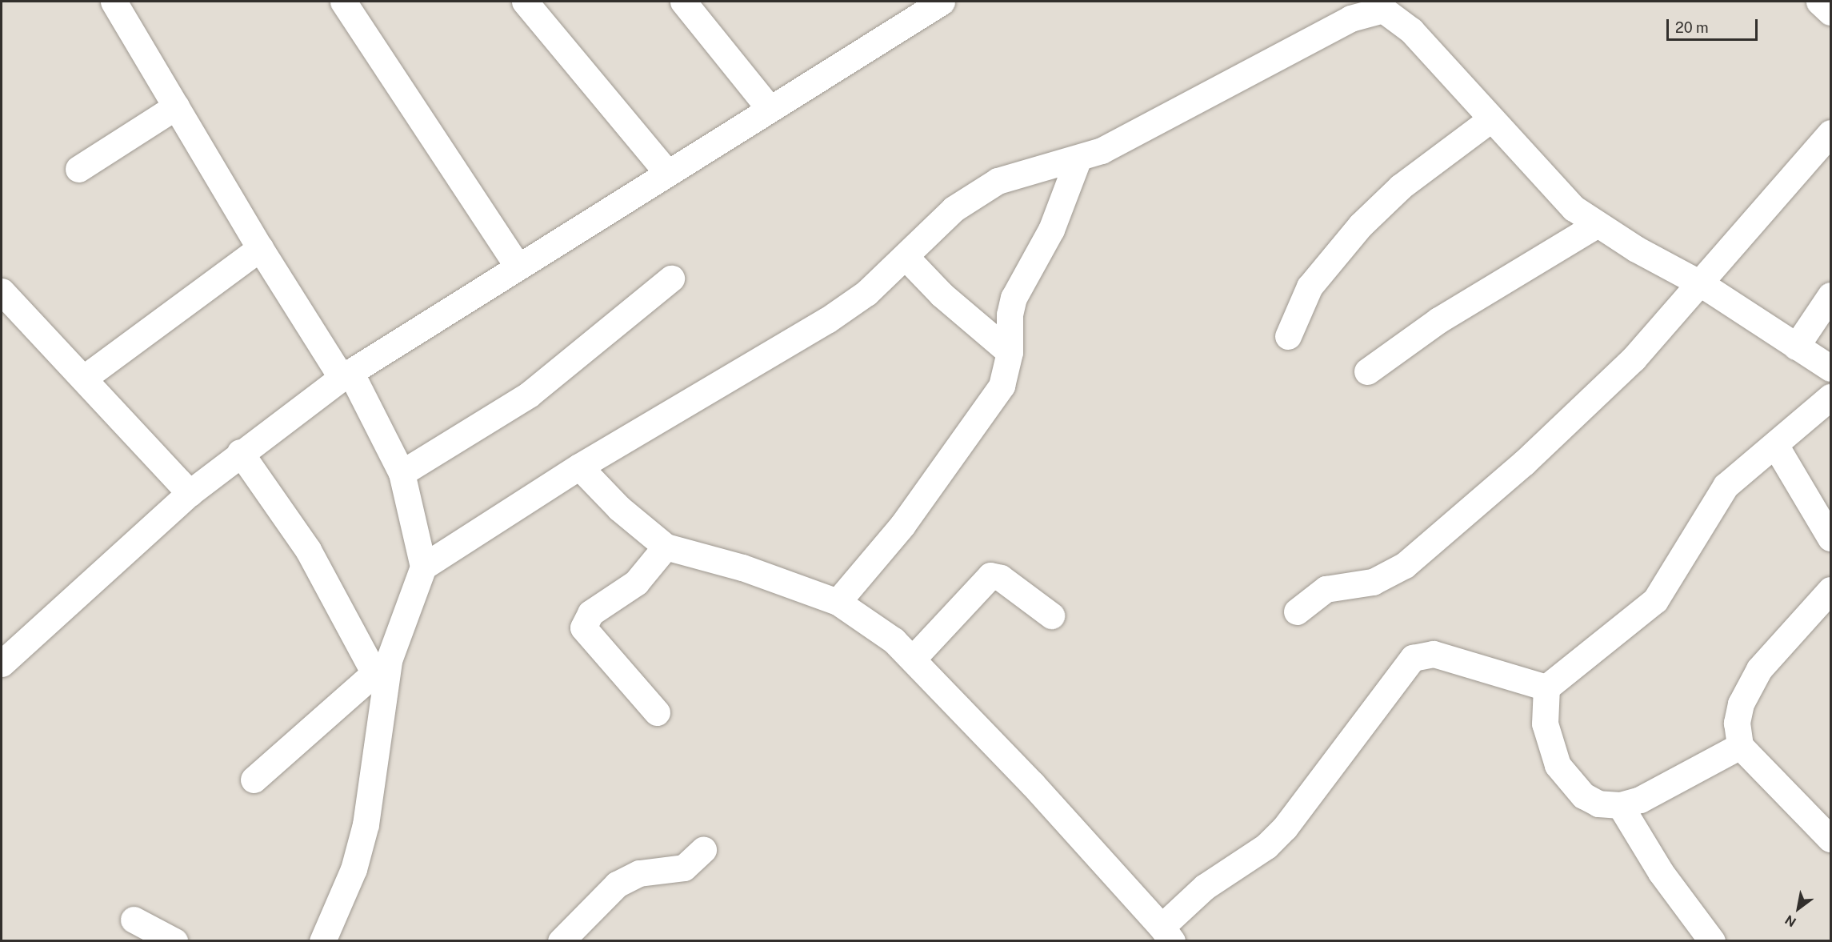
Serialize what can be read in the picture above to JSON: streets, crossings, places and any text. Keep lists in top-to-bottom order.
{
  "scale_bar": "20 m",
  "north": "bottom left"
}
